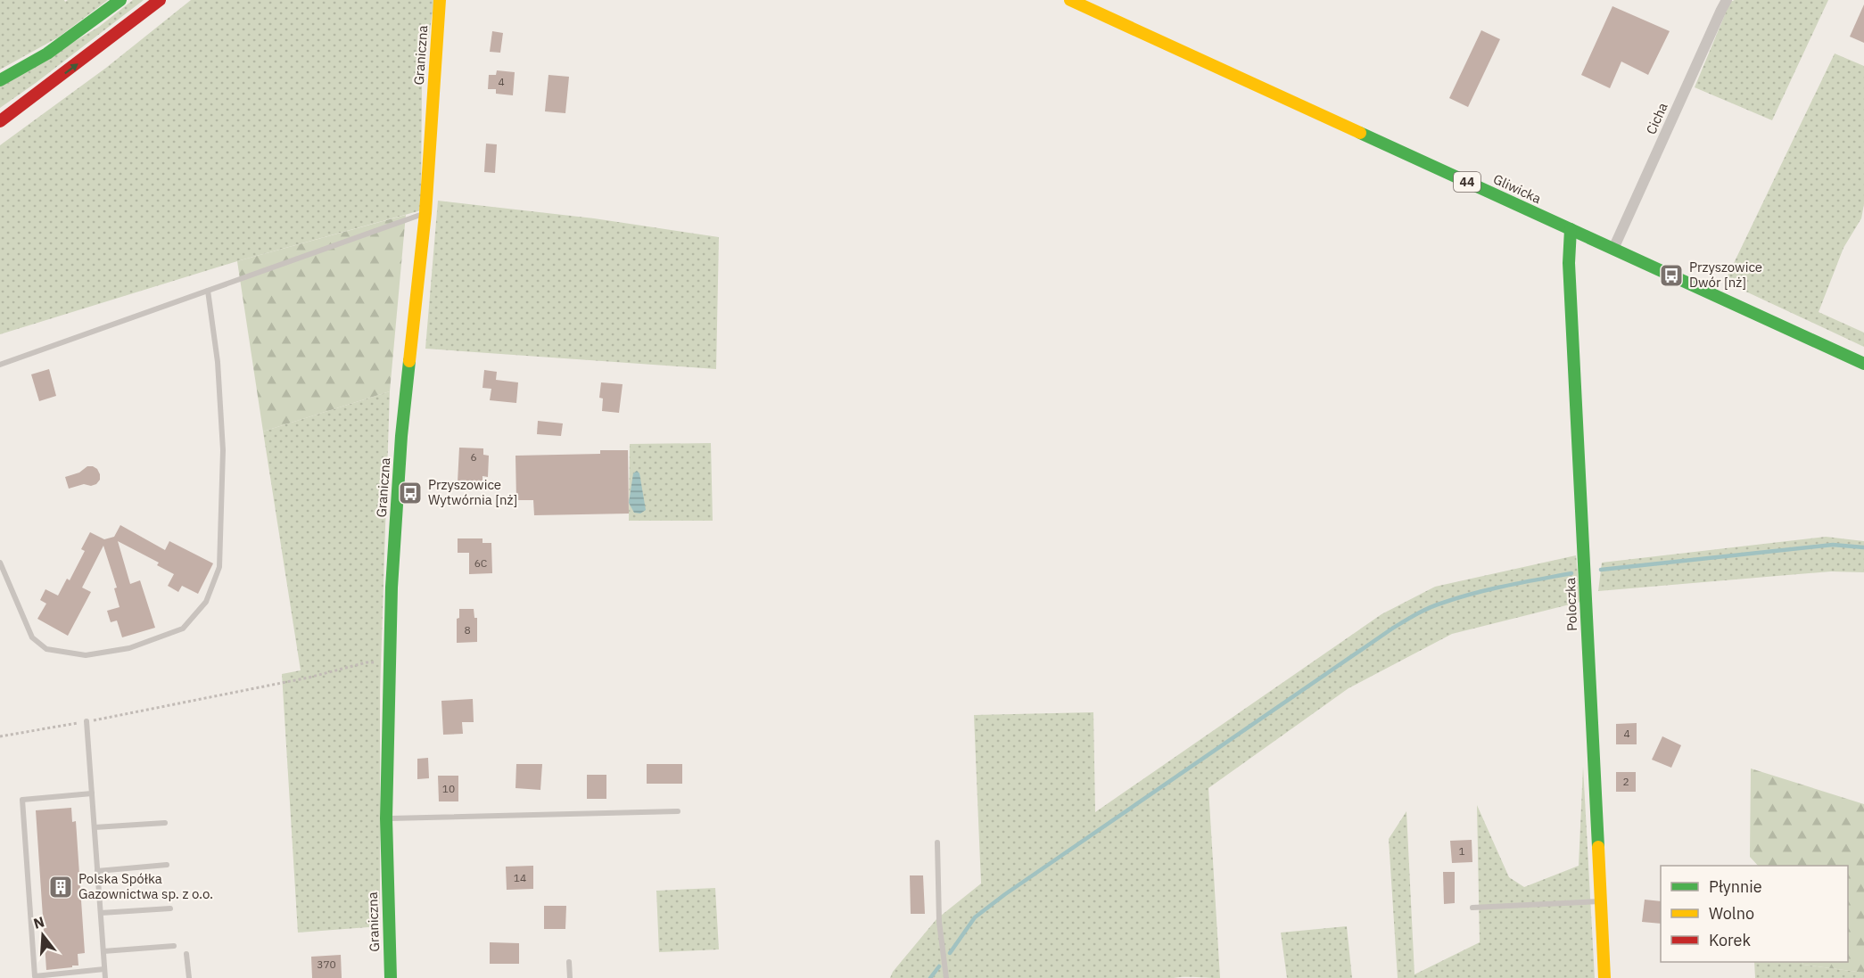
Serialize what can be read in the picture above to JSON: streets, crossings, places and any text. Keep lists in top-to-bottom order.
{
  "streets": {
    "main road": [
      "Graniczna",
      "44",
      "Gliwicka",
      "Poloczka"
    ],
    "street": ["Cicha"]
  },
  "crossings": [
    ["Cicha", "Gliwicka"],
    ["Gliwicka", "Poloczka"]
  ],
  "places": {
    "bus stop": ["Przyszowice Dwór [nż]", "Przyszowice Wytwórnia [nż]"],
    "building": ["Polska Spółka Gazownictwa sp. z o.o."]
  },
  "house_numbers": [
    "4",
    "6",
    "6C",
    "8",
    "4",
    "2",
    "10",
    "1",
    "14",
    "370"
  ],
  "legend": ["Płynnie", "Wolno", "Korek"],
  "north": "top"
}
